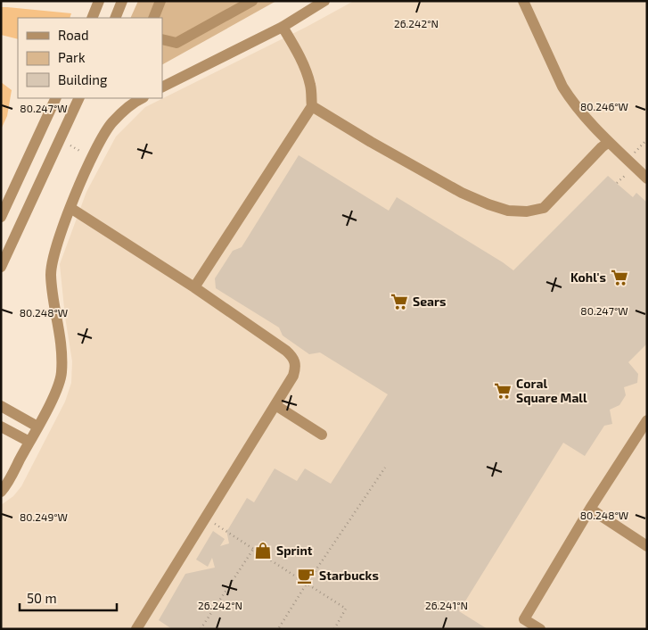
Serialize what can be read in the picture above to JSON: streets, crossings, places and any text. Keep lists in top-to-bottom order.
{
  "places": {
    "supermarket": ["Kohl's", "Sears", "Coral Square Mall"],
    "shop": ["Sprint"],
    "cafe": ["Starbucks"]
  },
  "legend": ["Road", "Park", "Building"],
  "scale_bar": "50 m",
  "coordinates": [
    "26.242°N",
    "80.246°W",
    "80.247°W",
    "80.248°W",
    "80.249°W",
    "26.241°N"
  ]
}
